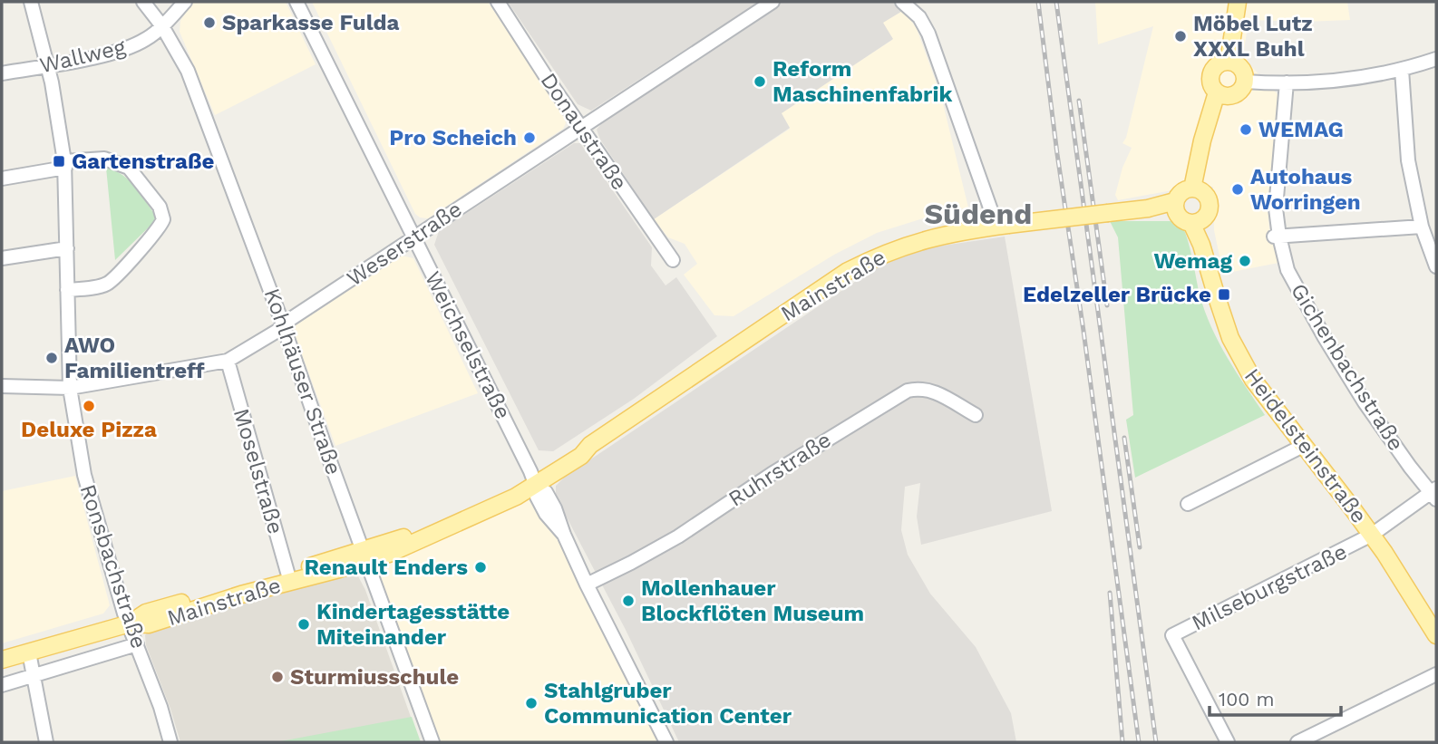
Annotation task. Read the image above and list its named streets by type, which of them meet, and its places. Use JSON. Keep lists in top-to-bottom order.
{
  "streets": {
    "main road": ["Mainstraße", "Heidelsteinstraße"],
    "street": [
      "Wallweg",
      "Donaustraße",
      "Weserstraße",
      "Weichselstraße",
      "Gichenbachstraße",
      "Kohlhäuser Straße",
      "Ruhrstraße",
      "Moselstraße",
      "Ronsbachstraße",
      "Milseburgstraße"
    ]
  },
  "crossings": [
    ["Wallweg", "Kohlhäuser Straße"],
    ["Wallweg", "Ronsbachstraße"],
    ["Donaustraße", "Weserstraße"],
    ["Weserstraße", "Weichselstraße"],
    ["Weserstraße", "Kohlhäuser Straße"],
    ["Weserstraße", "Moselstraße"],
    ["Weserstraße", "Ronsbachstraße"],
    ["Mainstraße", "Weichselstraße"],
    ["Mainstraße", "Kohlhäuser Straße"],
    ["Mainstraße", "Heidelsteinstraße"],
    ["Mainstraße", "Moselstraße"],
    ["Mainstraße", "Ronsbachstraße"],
    ["Weichselstraße", "Ruhrstraße"],
    ["Heidelsteinstraße", "Milseburgstraße"]
  ],
  "districts": ["Südend"],
  "places": {
    "other": [
      "Sparkasse Fulda",
      "Möbel Lutz XXXL Buhl",
      "Reform Maschinenfabrik",
      "WEMAG",
      "Pro Scheich",
      "Autohaus Worringen",
      "Wemag",
      "AWO Familientreff",
      "Deluxe Pizza",
      "Renault Enders",
      "Mollenhauer Blockflöten Museum",
      "Kindertagesstätte Miteinander",
      "Sturmiusschule",
      "Stahlgruber Communication Center"
    ],
    "transit": ["Gartenstraße", "Edelzeller Brücke"]
  },
  "scale_bar": "100 m"
}
